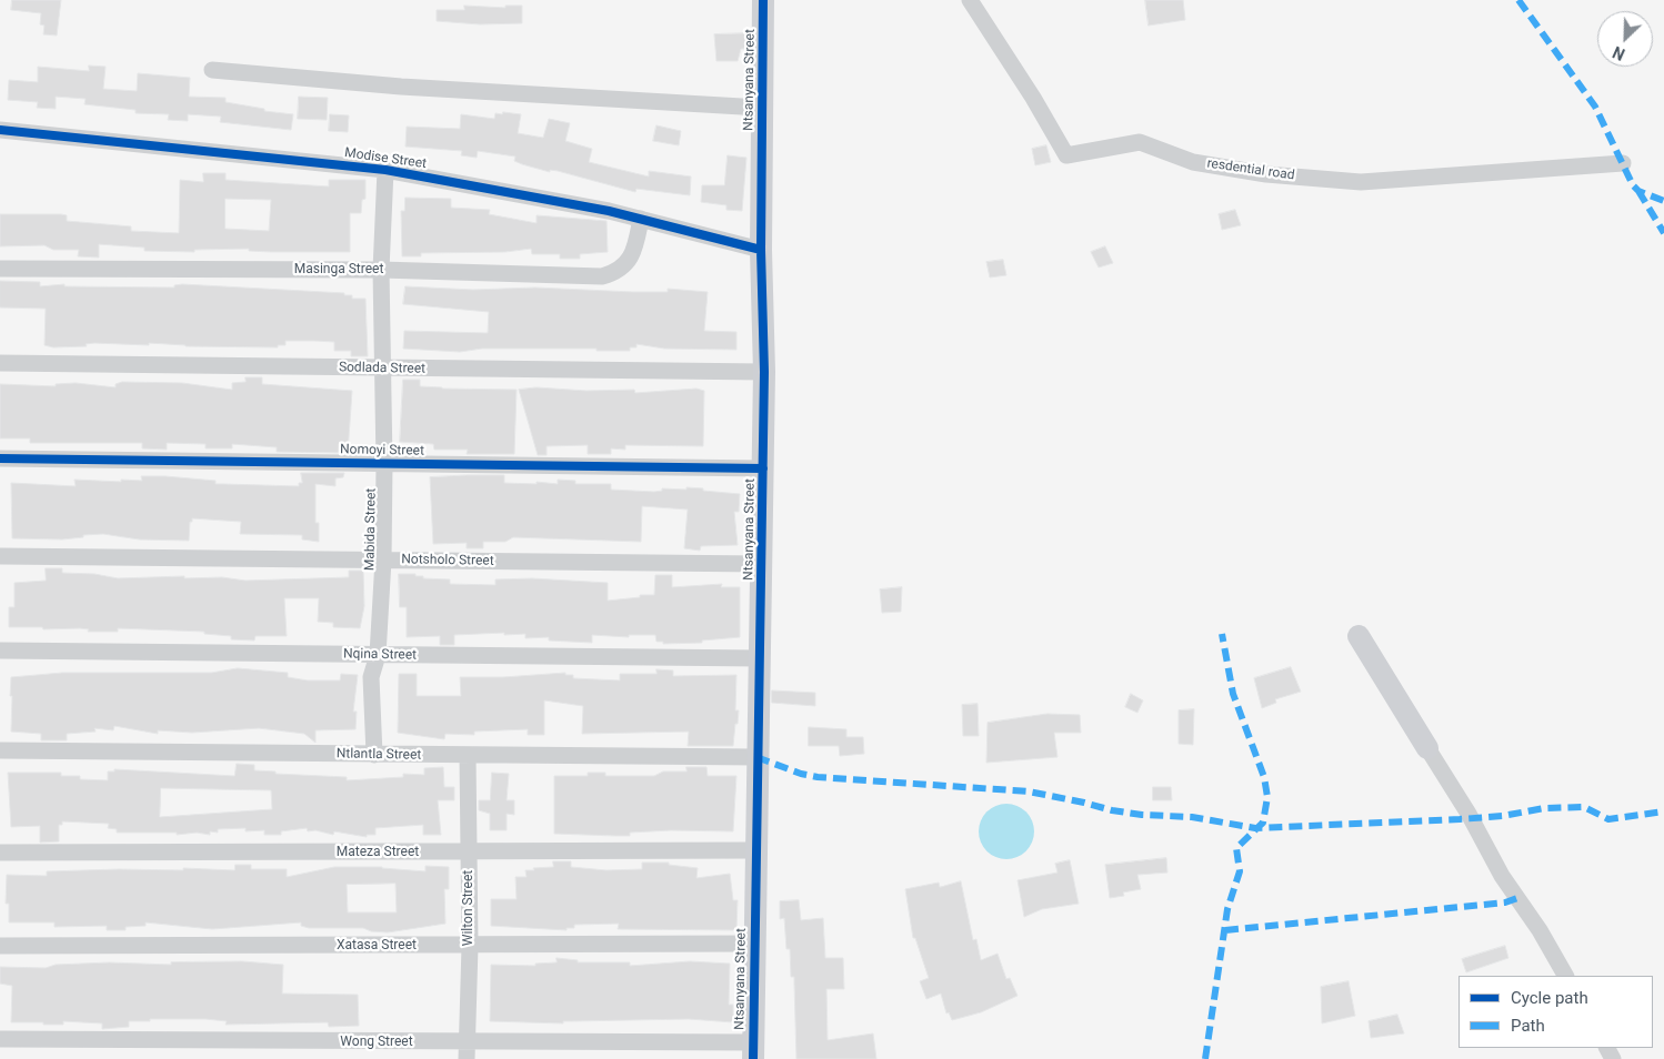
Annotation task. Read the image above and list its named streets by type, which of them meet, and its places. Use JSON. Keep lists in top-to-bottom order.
{
  "streets": {
    "street": [
      "Ntsanyana Street",
      "Modise Street",
      "resdential road",
      "Masinga Street",
      "Sodlada Street",
      "Nomoyi Street",
      "Mabida Street",
      "Notsholo Street",
      "Nqina Street",
      "Ntlantla Street",
      "Mateza Street",
      "Wilton Street",
      "Xatasa Street",
      "Wong Street"
    ]
  },
  "crossings": [
    ["Ntsanyana Street", "Modise Street"],
    ["Ntsanyana Street", "Sodlada Street"],
    ["Ntsanyana Street", "Nomoyi Street"],
    ["Ntsanyana Street", "Notsholo Street"],
    ["Ntsanyana Street", "Nqina Street"],
    ["Ntsanyana Street", "Ntlantla Street"],
    ["Ntsanyana Street", "Mateza Street"],
    ["Ntsanyana Street", "Xatasa Street"],
    ["Ntsanyana Street", "Wong Street"],
    ["Modise Street", "Masinga Street"],
    ["Modise Street", "Mabida Street"],
    ["Masinga Street", "Mabida Street"],
    ["Sodlada Street", "Mabida Street"],
    ["Nomoyi Street", "Mabida Street"],
    ["Mabida Street", "Notsholo Street"],
    ["Mabida Street", "Nqina Street"],
    ["Mabida Street", "Ntlantla Street"],
    ["Ntlantla Street", "Wilton Street"],
    ["Mateza Street", "Wilton Street"],
    ["Wilton Street", "Xatasa Street"],
    ["Wilton Street", "Wong Street"]
  ],
  "legend": ["Cycle path", "Path"],
  "north": "bottom left"
}
